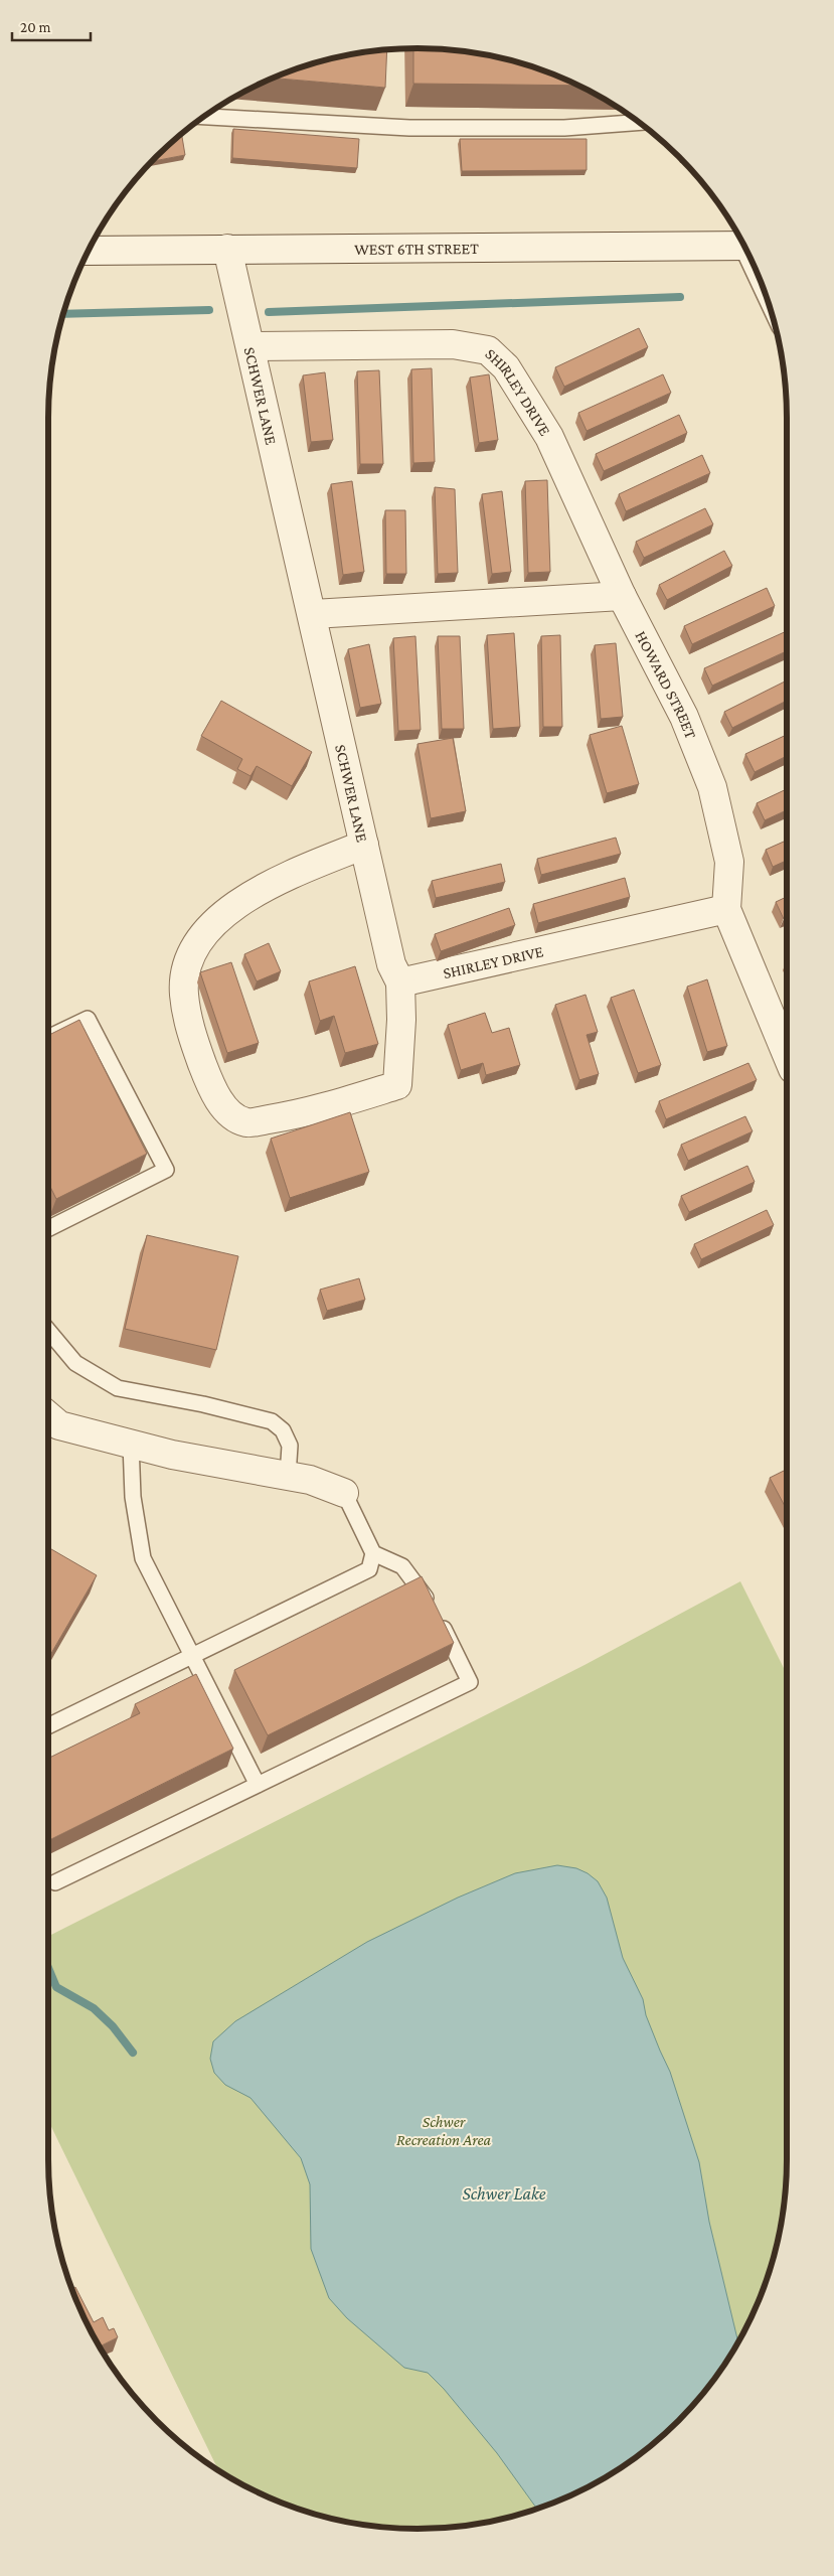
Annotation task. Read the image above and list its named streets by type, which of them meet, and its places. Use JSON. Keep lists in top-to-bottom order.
{
  "streets": {
    "street": [
      "WEST 6TH STREET",
      "SHIRLEY DRIVE",
      "SCHWER LANE",
      "HOWARD STREET"
    ]
  },
  "crossings": [
    ["WEST 6TH STREET", "SCHWER LANE"],
    ["SHIRLEY DRIVE", "SCHWER LANE"],
    ["SHIRLEY DRIVE", "HOWARD STREET"]
  ],
  "water": ["Schwer Lake"],
  "parks": ["Schwer Recreation Area"],
  "scale_bar": "20 m"
}
